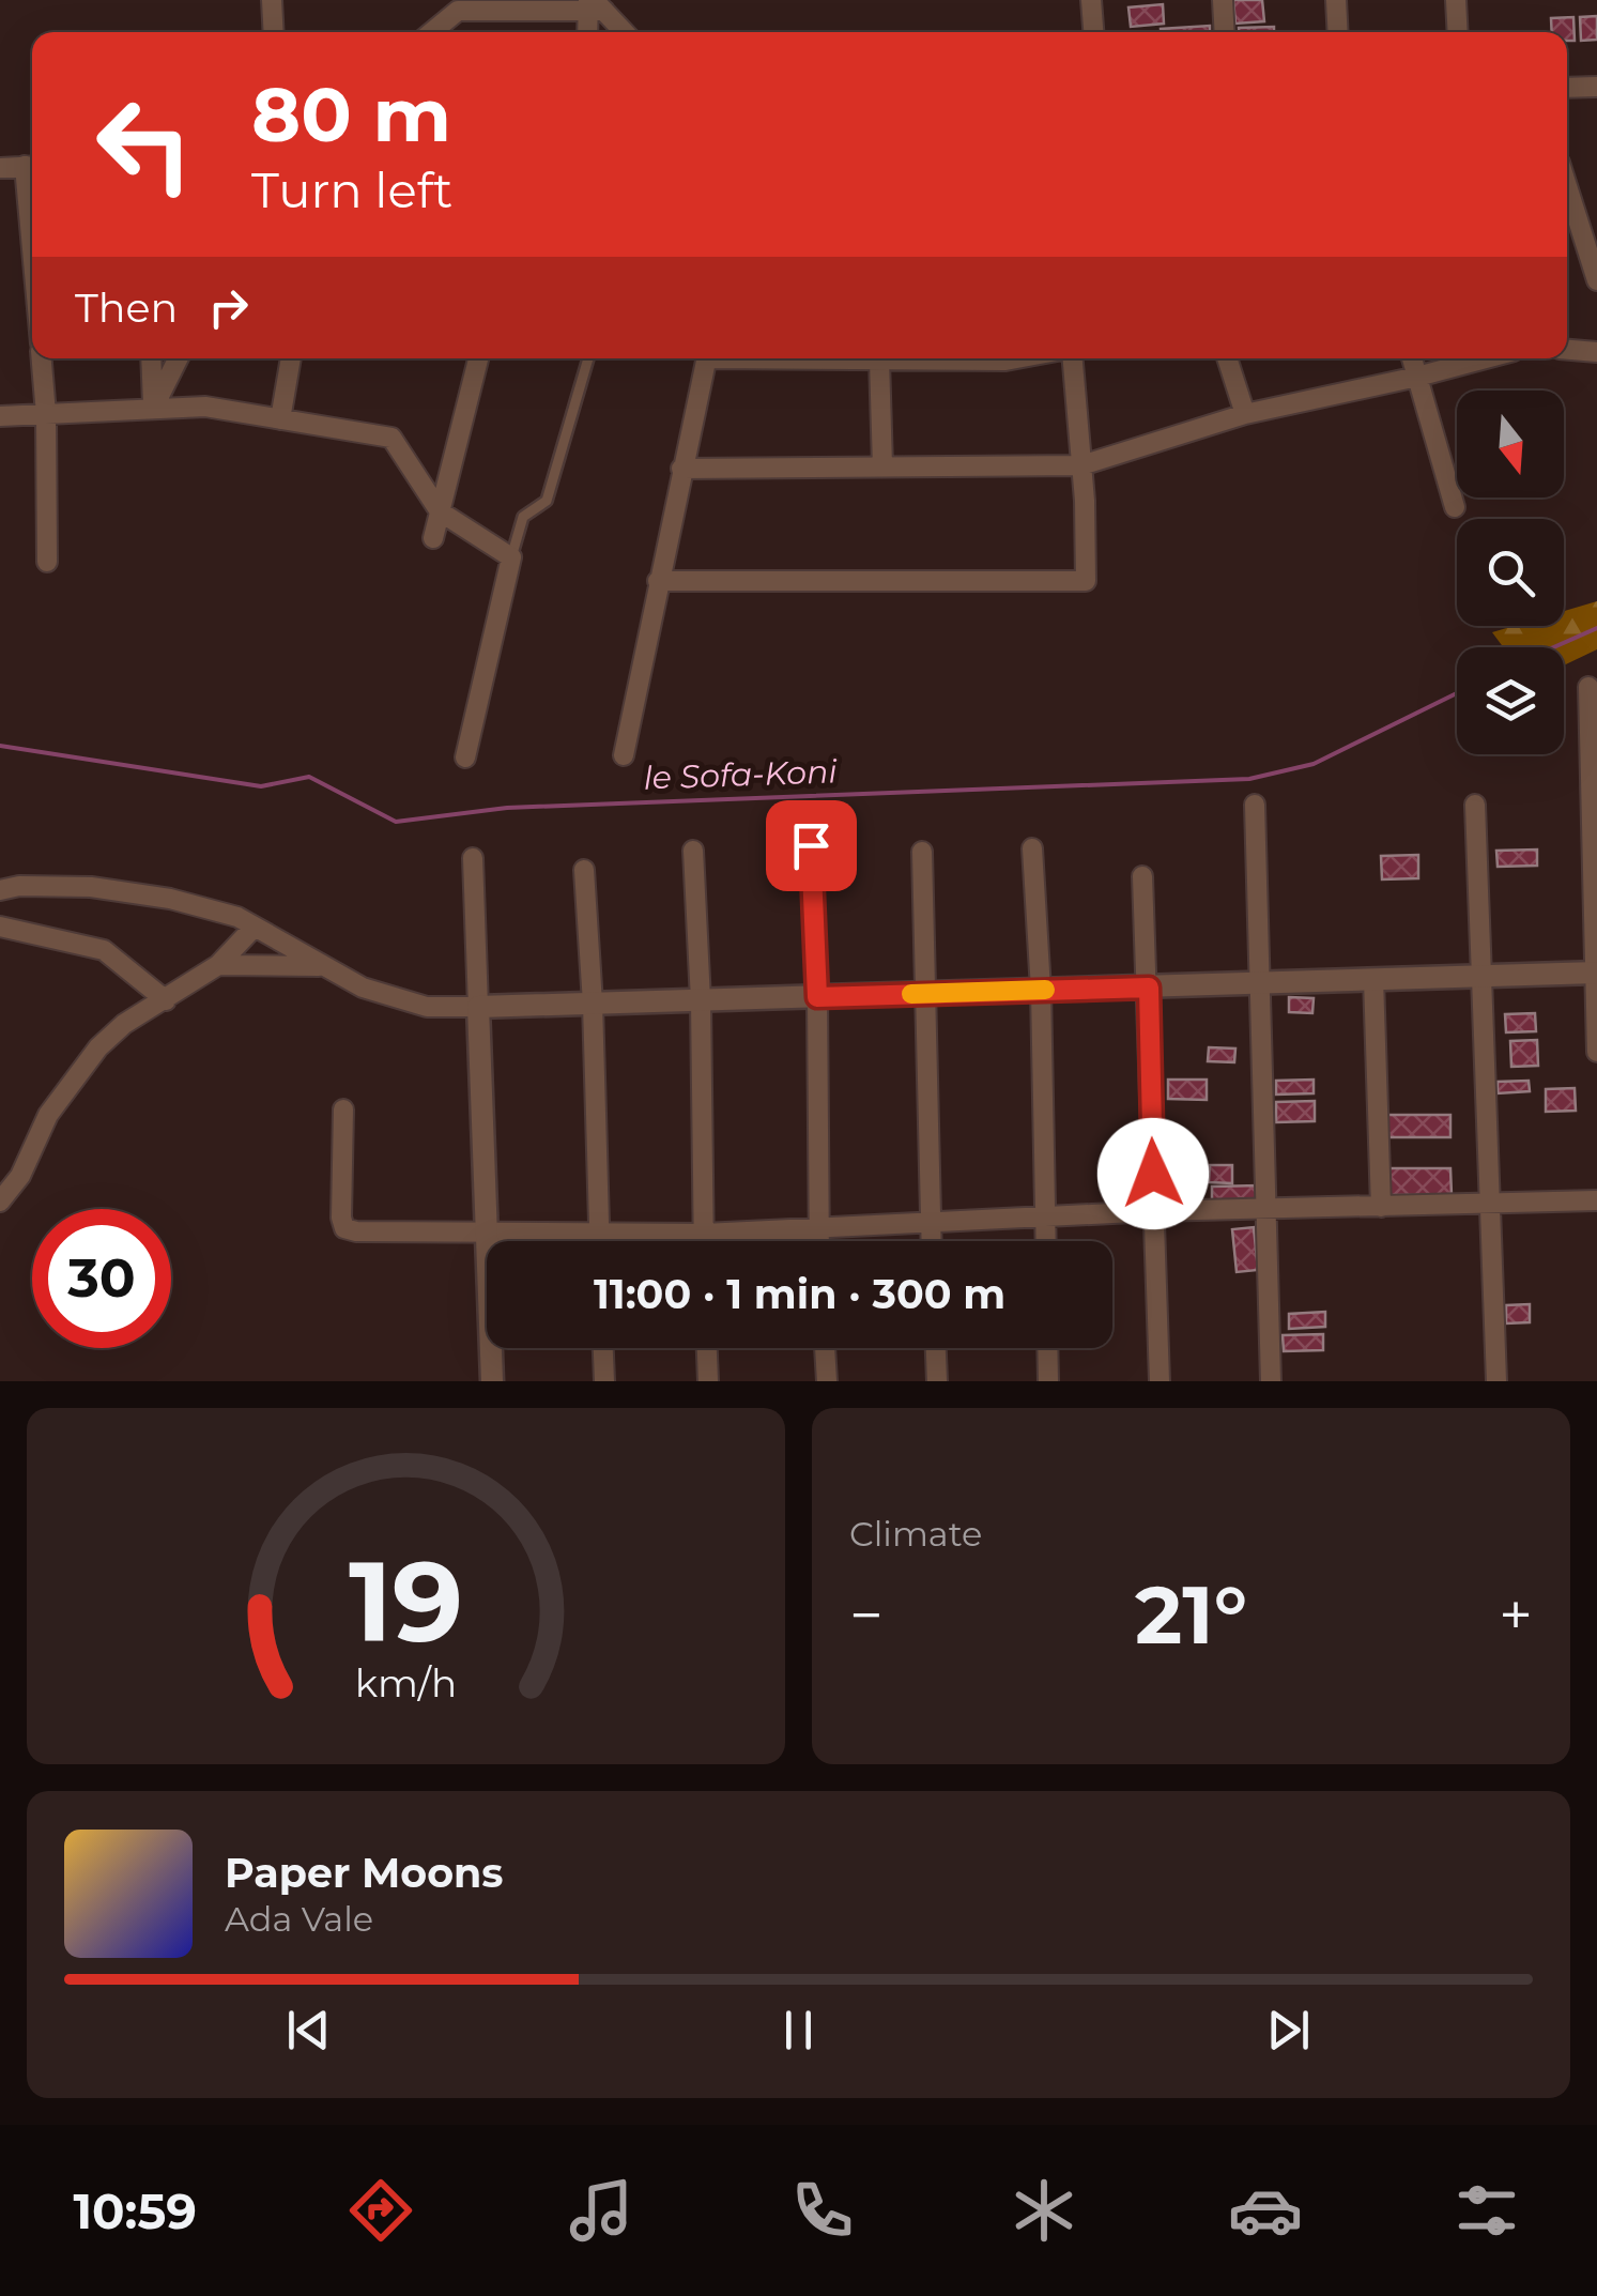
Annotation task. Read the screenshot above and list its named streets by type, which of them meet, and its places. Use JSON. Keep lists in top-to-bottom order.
{
  "water": ["le Sofa-Koni"],
  "north": "bottom",
  "page": {
    "turn": ["80 m", "Turn left"],
    "then": "Then",
    "limit": "30",
    "trip": "11:00 · 1 min · 300 m",
    "tile": "Climate",
    "heat": ["−", "21°", "+"],
    "song": ["Paper Moons", "Ada Vale"],
    "tabs": "10:59",
    "gauge": ["19", "km/h"]
  }
}
